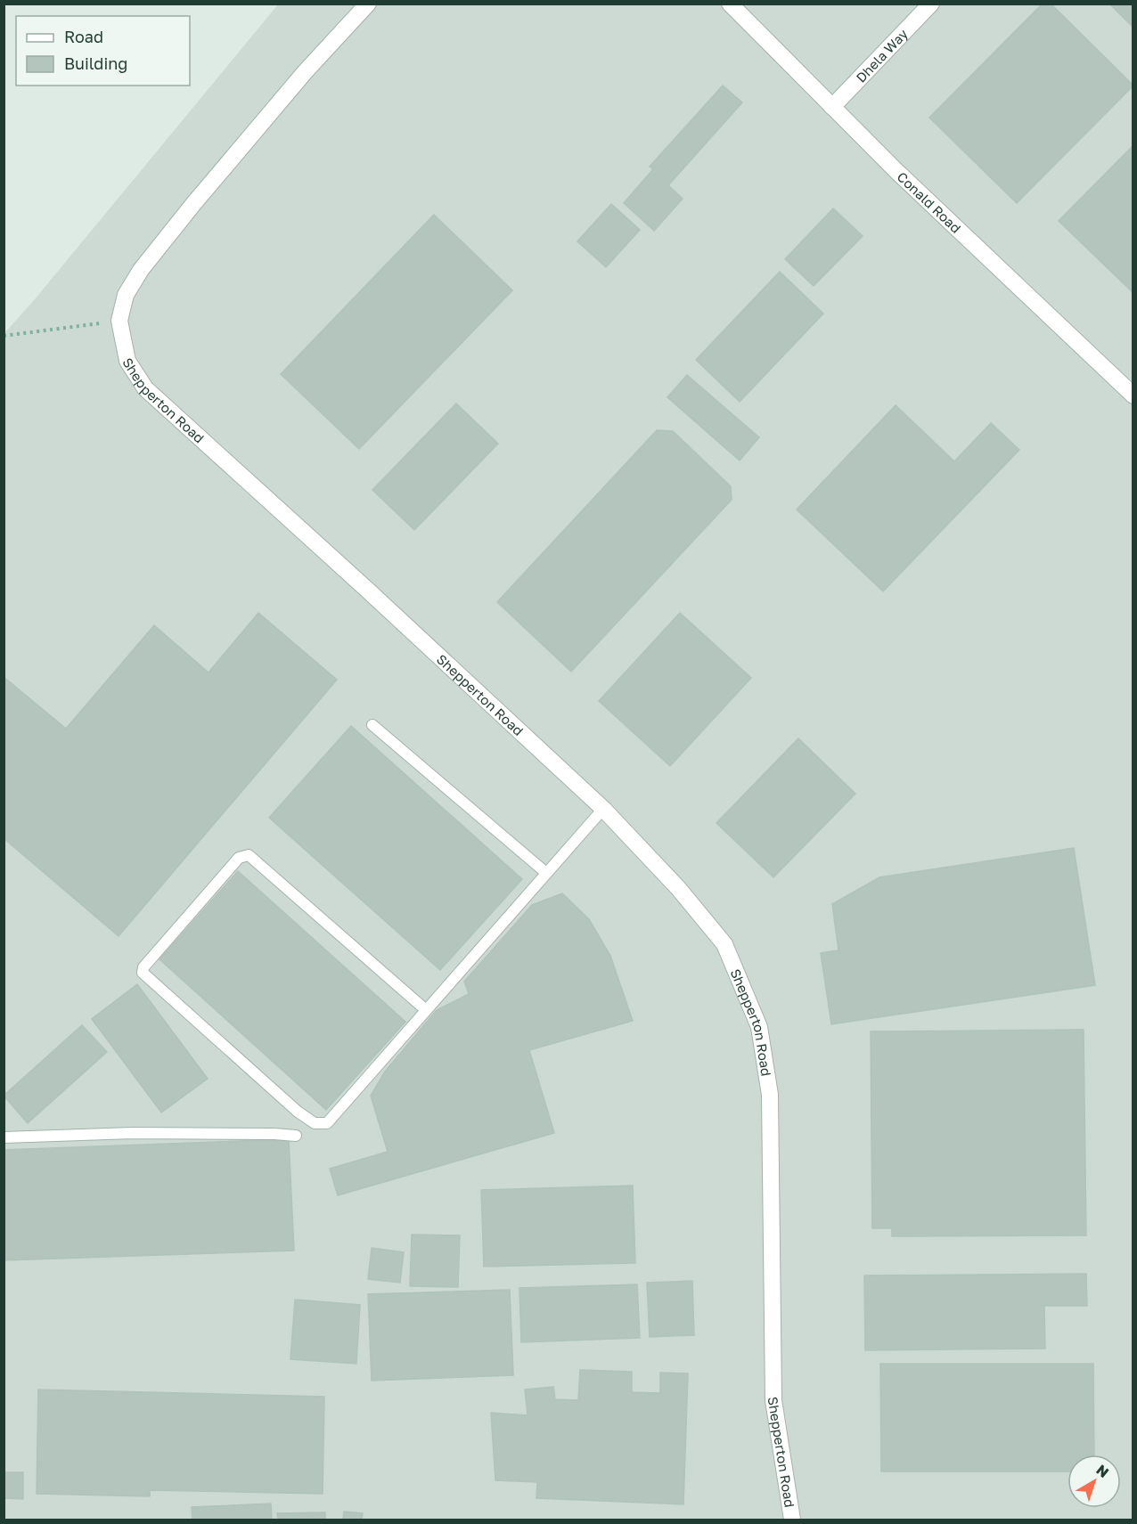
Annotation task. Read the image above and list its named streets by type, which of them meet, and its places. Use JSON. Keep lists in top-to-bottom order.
{
  "streets": {
    "street": ["Dhela Way", "Conald Road", "Shepperton Road"]
  },
  "crossings": [
    ["Dhela Way", "Conald Road"]
  ],
  "legend": ["Road", "Building"],
  "north": "top right"
}
